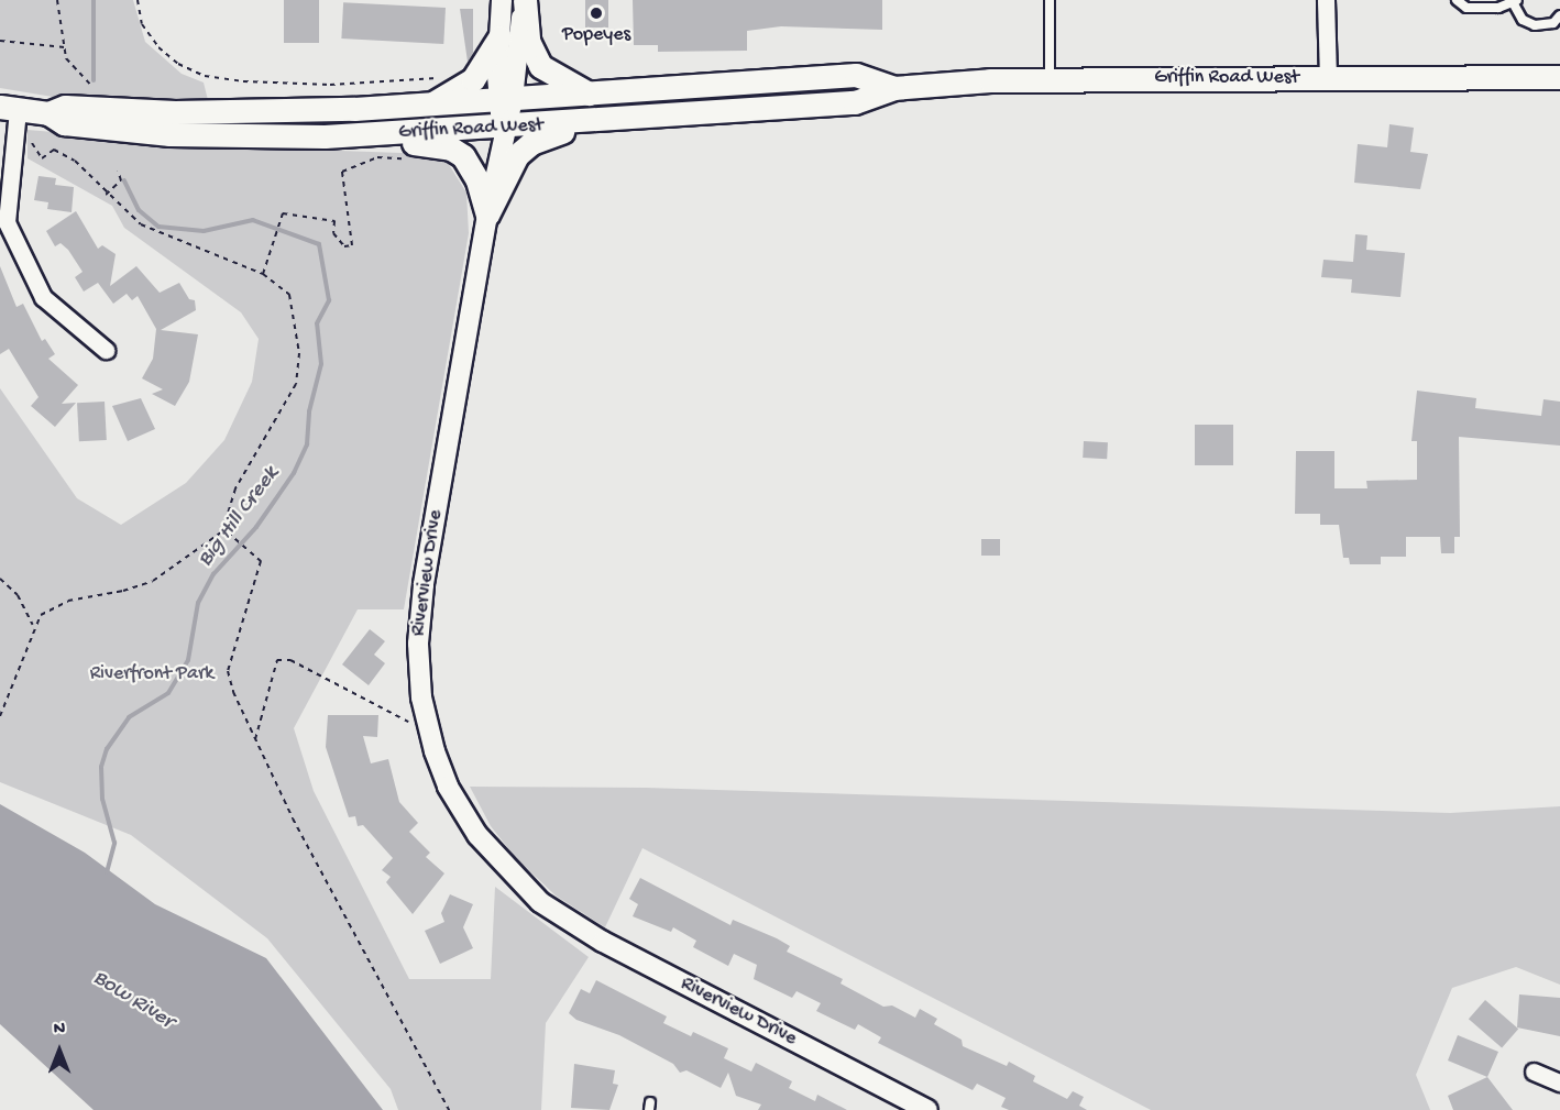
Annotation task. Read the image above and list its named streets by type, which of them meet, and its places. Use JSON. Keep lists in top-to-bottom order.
{
  "streets": {
    "main road": ["Griffin Road West"],
    "street": ["Riverview Drive"]
  },
  "crossings": [
    ["Griffin Road West", "Riverview Drive"]
  ],
  "water": ["Big Hill Creek", "Bow River"],
  "parks": ["Riverfront Park"],
  "places": ["Popeyes"],
  "north": "top"
}
